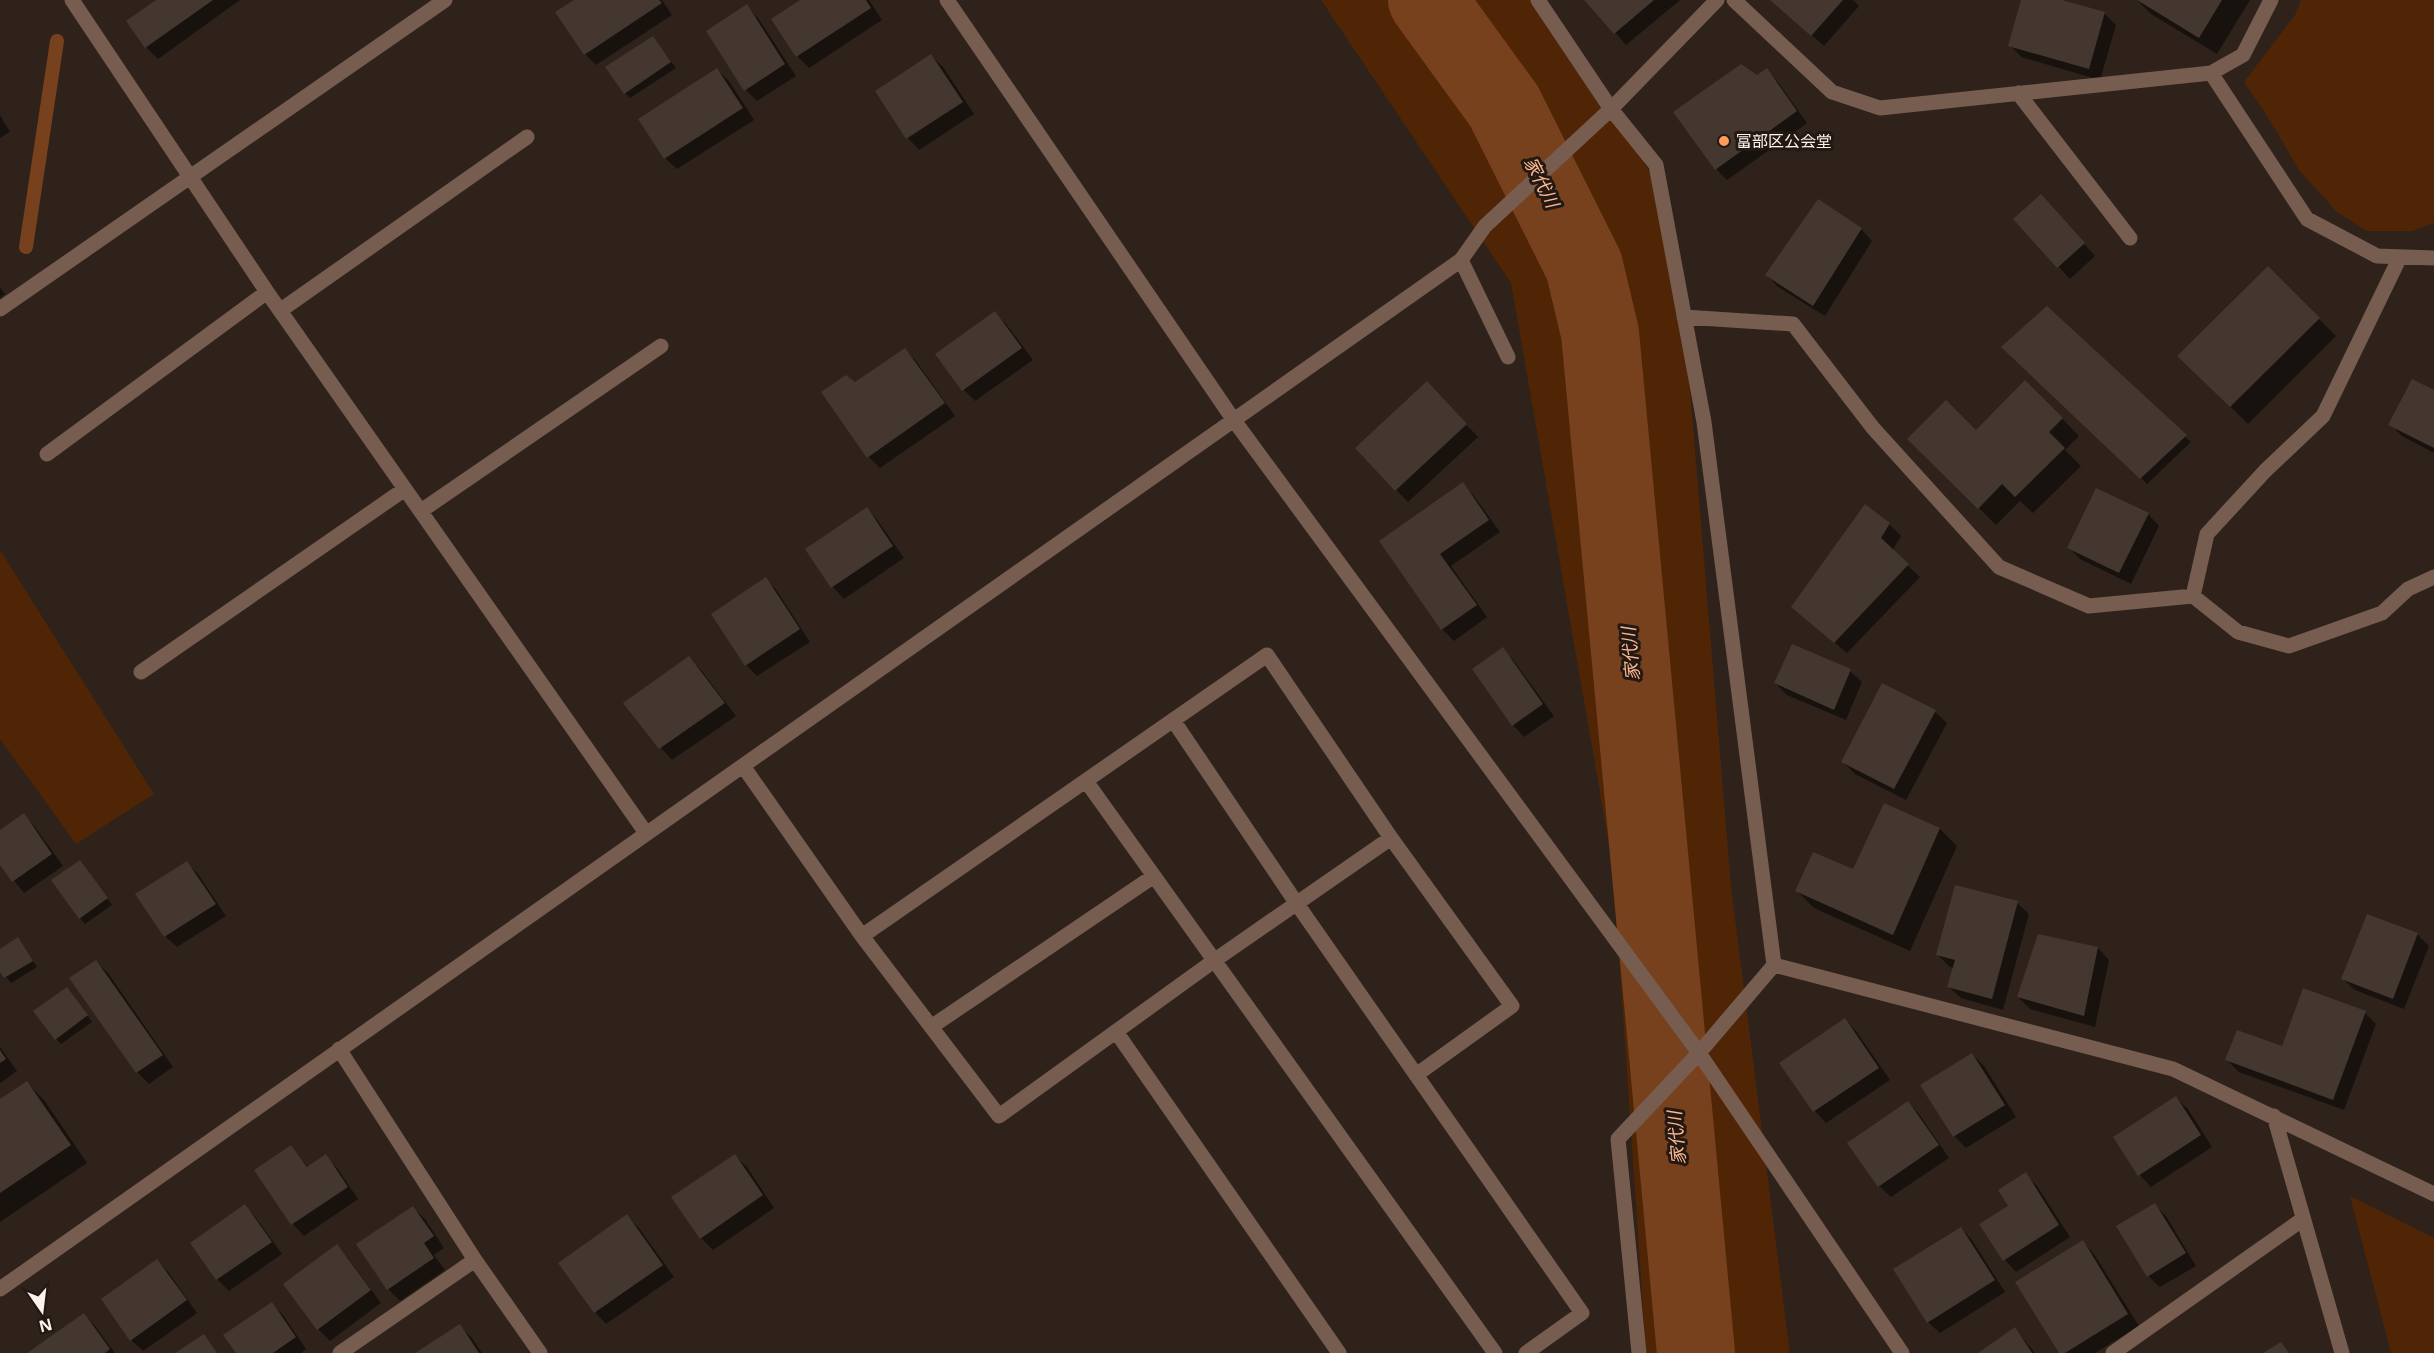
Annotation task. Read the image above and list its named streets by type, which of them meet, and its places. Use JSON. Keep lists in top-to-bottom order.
{
  "water": ["家代川"],
  "places": ["富部区公会堂"],
  "north": "bottom"
}
